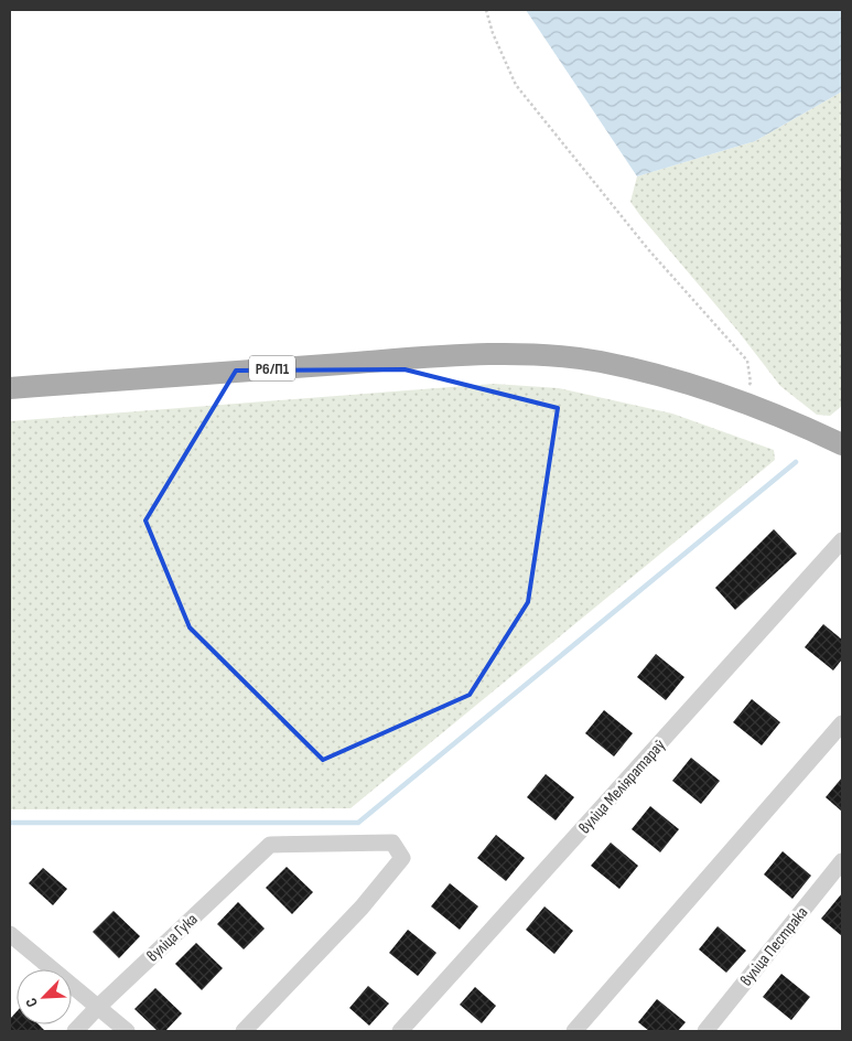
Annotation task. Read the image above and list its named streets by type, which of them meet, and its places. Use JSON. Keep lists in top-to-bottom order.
{
  "streets": {
    "main road": ["Р6/П1"],
    "street": ["вуліца Меліяратараў", "вуліца Гука", "вуліца Пестрака"]
  },
  "north": "bottom left"
}
